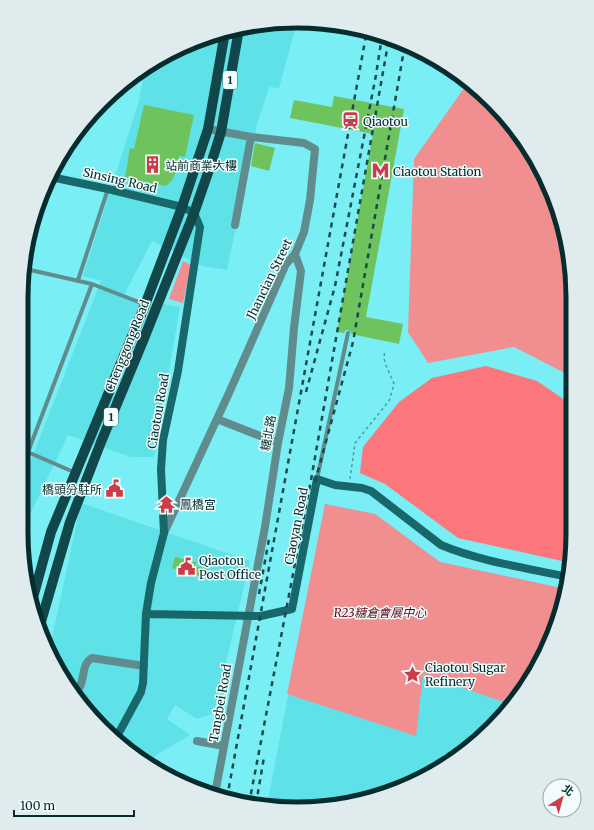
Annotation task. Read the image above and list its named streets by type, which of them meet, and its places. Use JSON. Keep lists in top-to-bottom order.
{
  "streets": {
    "main road": ["1", "Chenggong Road"],
    "street": [
      "Sinsing Road",
      "Jhancian Street",
      "Ciaotou Road",
      "糖北路",
      "Ciaoyan Road",
      "Tangbei Road"
    ]
  },
  "crossings": [
    ["1", "Sinsing Road"],
    ["1", "Jhancian Street"],
    ["1", "Chenggong Road"],
    ["1", "Ciaotou Road"],
    ["Sinsing Road", "Chenggong Road"],
    ["Sinsing Road", "Ciaotou Road"],
    ["Jhancian Street", "Ciaotou Road"],
    ["Jhancian Street", "糖北路"],
    ["Chenggong Road", "Ciaotou Road"],
    ["Ciaotou Road", "Ciaoyan Road"],
    ["糖北路", "Ciaoyan Road"],
    ["糖北路", "Tangbei Road"],
    ["Ciaoyan Road", "Tangbei Road"]
  ],
  "parks": ["R23糖倉會展中心"],
  "places": {
    "station": ["Qiaotou"],
    "building": ["站前商業大樓"],
    "metro station": ["Ciaotou Station"],
    "public building": ["橋頭分駐所", "Qiaotou Post Office"],
    "temple": ["鳳橋宮"],
    "place": ["Ciaotou Sugar Refinery"]
  },
  "scale_bar": "100 m",
  "north": "top right"
}
